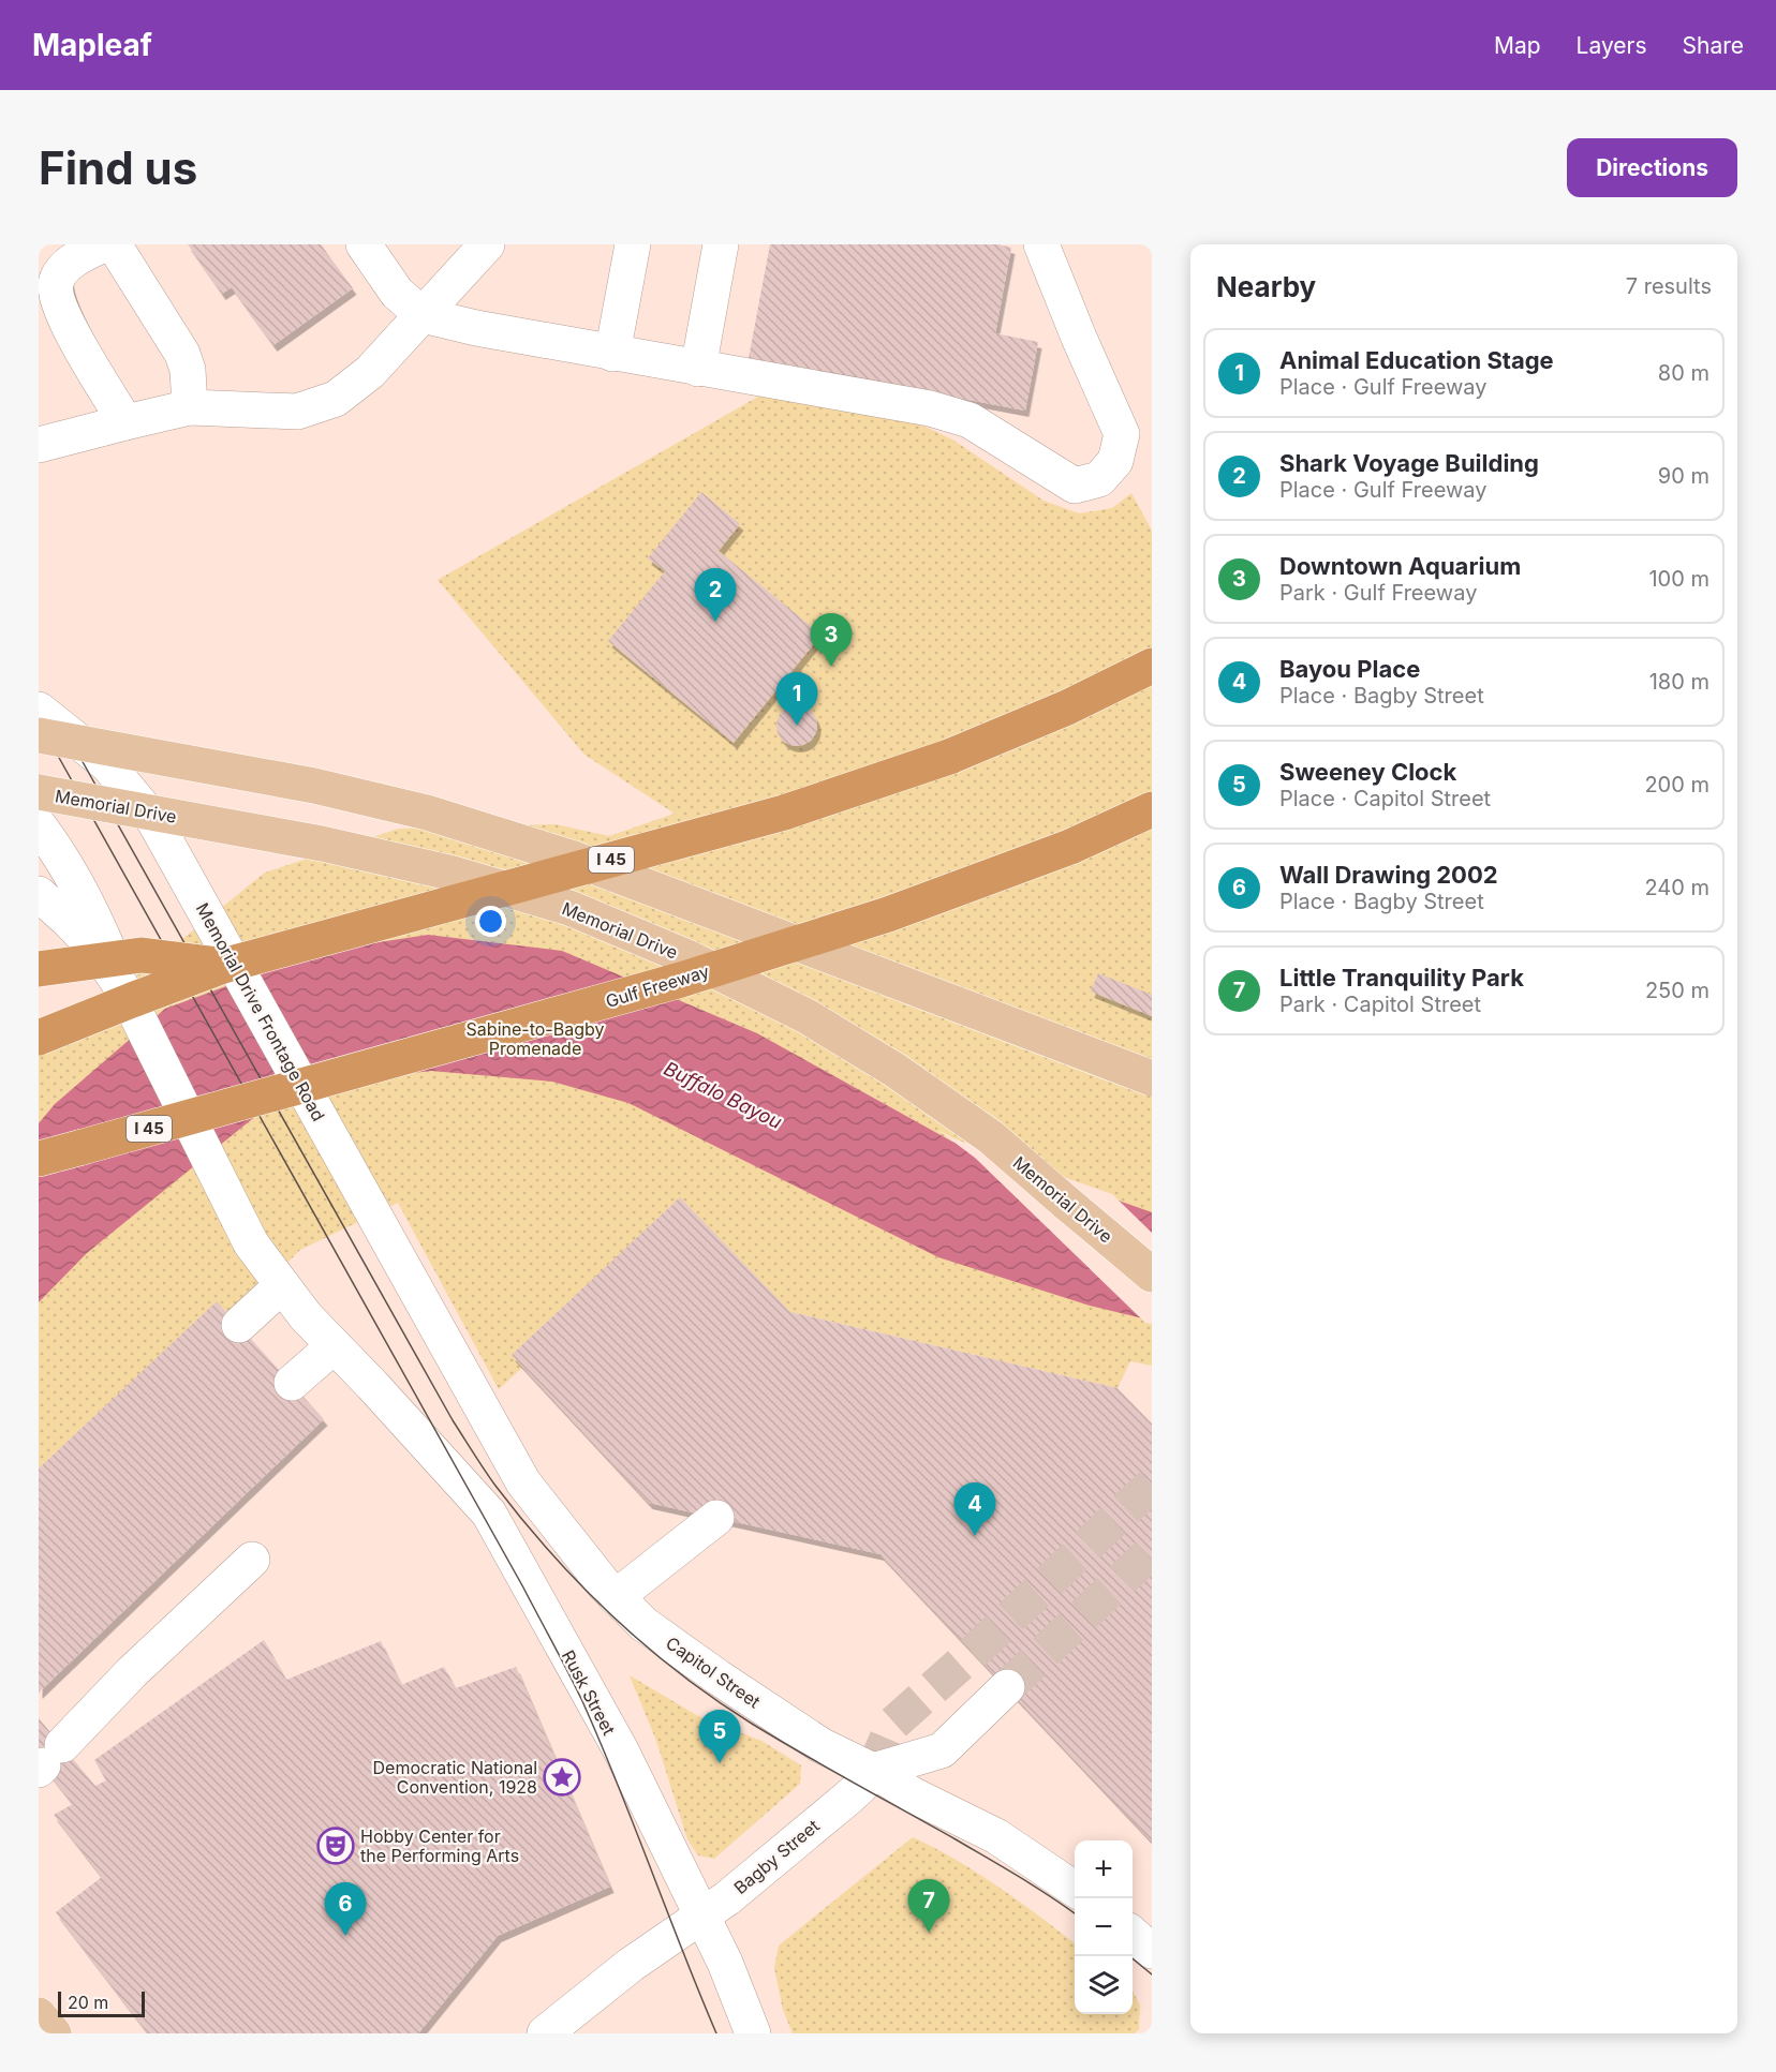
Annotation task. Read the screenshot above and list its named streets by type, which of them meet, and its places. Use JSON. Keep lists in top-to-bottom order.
{
  "streets": {
    "highway": ["I 45", "Gulf Freeway"],
    "main road": ["Memorial Drive"],
    "street": [
      "Memorial Drive Frontage Road",
      "Capitol Street",
      "Rusk Street",
      "Bagby Street"
    ]
  },
  "crossings": [
    ["Memorial Drive Frontage Road", "Capitol Street"],
    ["Capitol Street", "Bagby Street"],
    ["Rusk Street", "Bagby Street"]
  ],
  "water": ["Buffalo Bayou"],
  "parks": ["Sabine-to-Bagby Promenade"],
  "places": {
    "place": ["Democratic National Convention, 1928"],
    "theatre": ["Hobby Center for the Performing Arts"]
  },
  "scale_bar": "20 m",
  "page": {
    "header": "Mapleaf",
    "nav": ["Map", "Layers", "Share"],
    "buttons": "Directions",
    "title": "Find us",
    "heading": ["Nearby", "7 results"],
    "list": [
      {
        "mark": "1",
        "name": "Animal Education Stage",
        "note": "Place · Gulf Freeway",
        "value": "80 m"
      },
      {
        "mark": "2",
        "name": "Shark Voyage Building",
        "note": "Place · Gulf Freeway",
        "value": "90 m"
      },
      {
        "mark": "3",
        "name": "Downtown Aquarium",
        "note": "Park · Gulf Freeway",
        "value": "100 m"
      },
      {
        "mark": "4",
        "name": "Bayou Place",
        "note": "Place · Bagby Street",
        "value": "180 m"
      },
      {
        "mark": "5",
        "name": "Sweeney Clock",
        "note": "Place · Capitol Street",
        "value": "200 m"
      },
      {
        "mark": "6",
        "name": "Wall Drawing 2002",
        "note": "Place · Bagby Street",
        "value": "240 m"
      },
      {
        "mark": "7",
        "name": "Little Tranquility Park",
        "note": "Park · Capitol Street",
        "value": "250 m"
      }
    ],
    "pins": [
      "2",
      "3",
      "1",
      "4",
      "5",
      "7",
      "6"
    ],
    "map_buttons": ["+", "−"],
    "scale": "20 m"
  }
}
